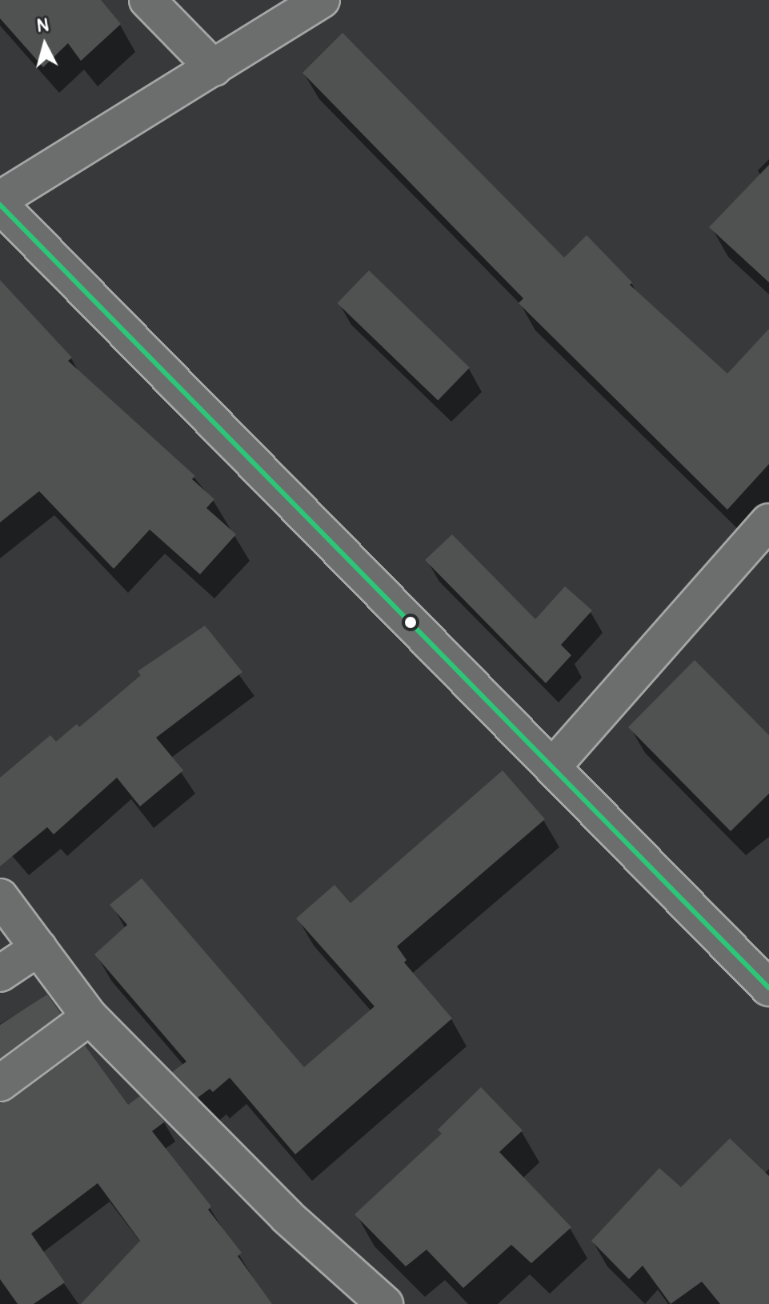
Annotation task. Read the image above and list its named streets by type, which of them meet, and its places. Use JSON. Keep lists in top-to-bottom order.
{
  "north": "top"
}
